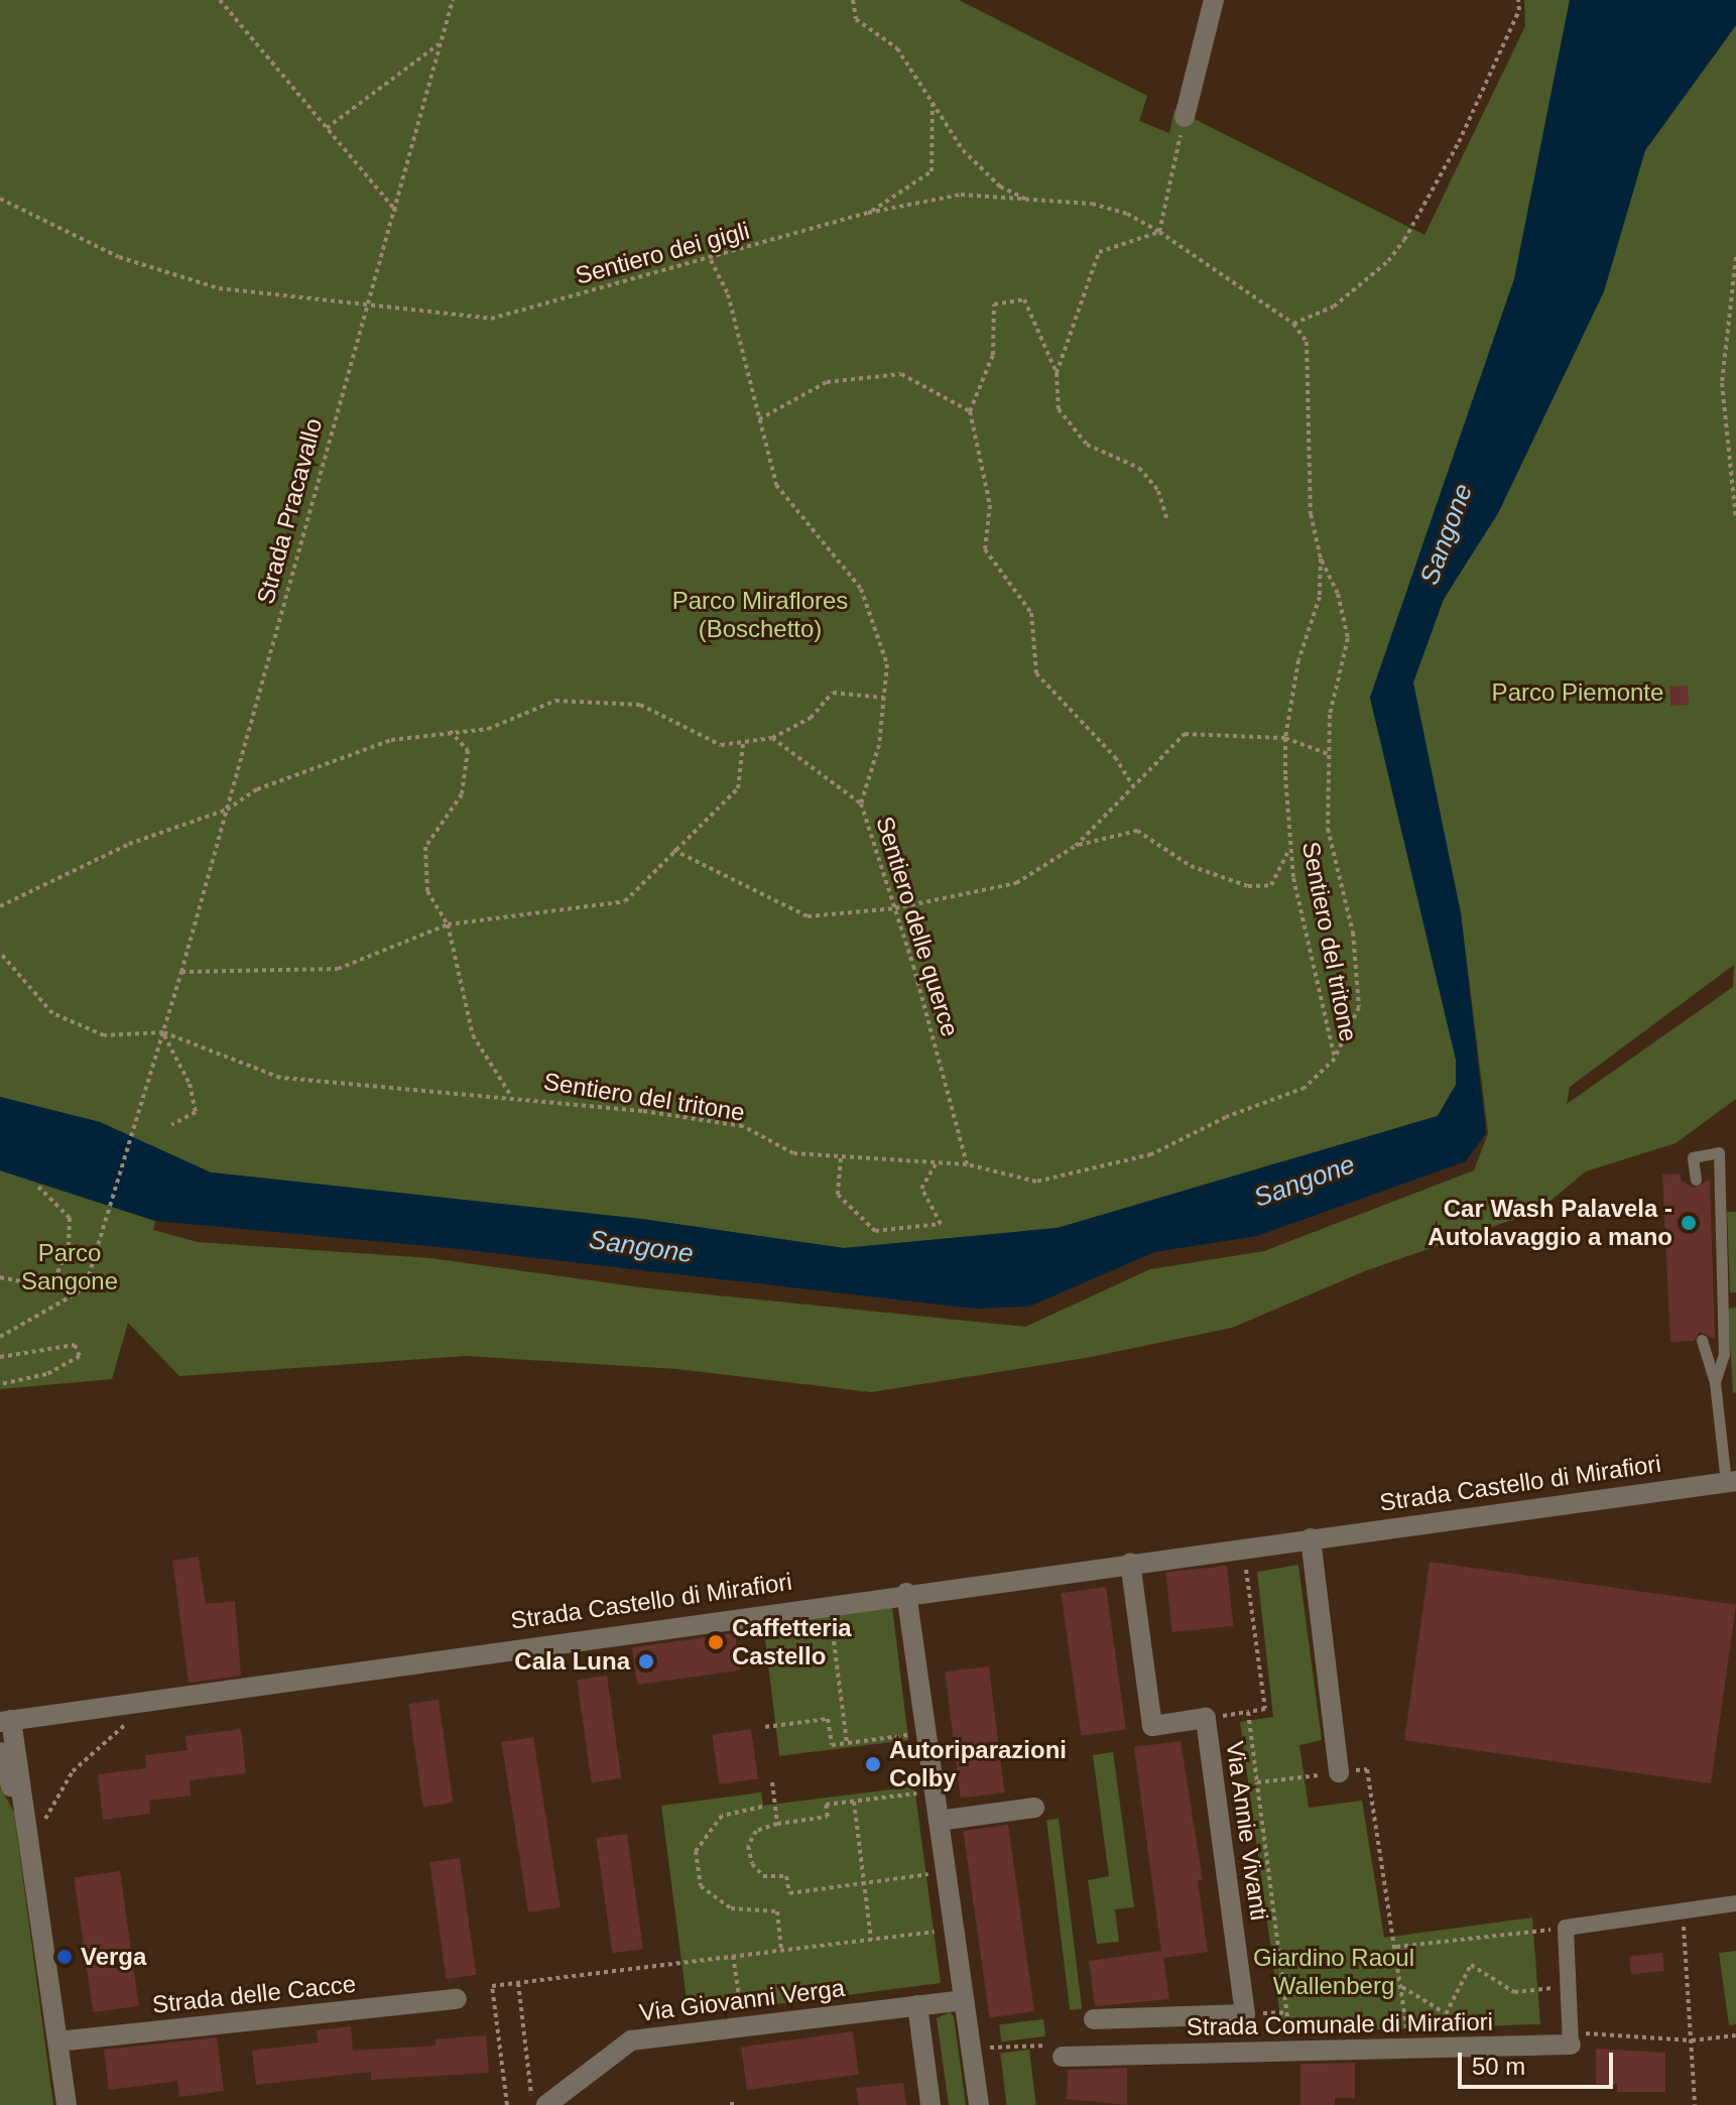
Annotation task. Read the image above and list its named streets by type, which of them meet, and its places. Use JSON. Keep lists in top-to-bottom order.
{
  "streets": {
    "street": [
      "Strada Castello di Mirafiori",
      "Via Annie Vivanti",
      "Strada delle Cacce",
      "Via Giovanni Verga",
      "Strada Comunale di Mirafiori"
    ],
    "path": [
      "Sentiero dei gigli",
      "Strada Pracavallo",
      "Sentiero delle querce",
      "Sentiero del tritone"
    ]
  },
  "crossings": [
    ["Sentiero dei gigli", "Strada Pracavallo"],
    ["Sentiero dei gigli", "Sentiero delle querce"],
    ["Sentiero dei gigli", "Sentiero del tritone"],
    ["Strada Pracavallo", "Sentiero del tritone"],
    ["Sentiero delle querce", "Sentiero del tritone"],
    ["Strada Castello di Mirafiori", "Via Annie Vivanti"]
  ],
  "water": ["Sangone"],
  "parks": [
    "Parco Miraflores (Boschetto)",
    "Parco Piemonte",
    "Parco Sangone",
    "Giardino Raoul Wallenberg"
  ],
  "places": [
    "Car Wash Palavela - Autolavaggio a mano",
    "Caffetteria Castello",
    "Cala Luna",
    "Autoriparazioni Colby",
    "Verga"
  ],
  "scale_bar": "50 m"
}
